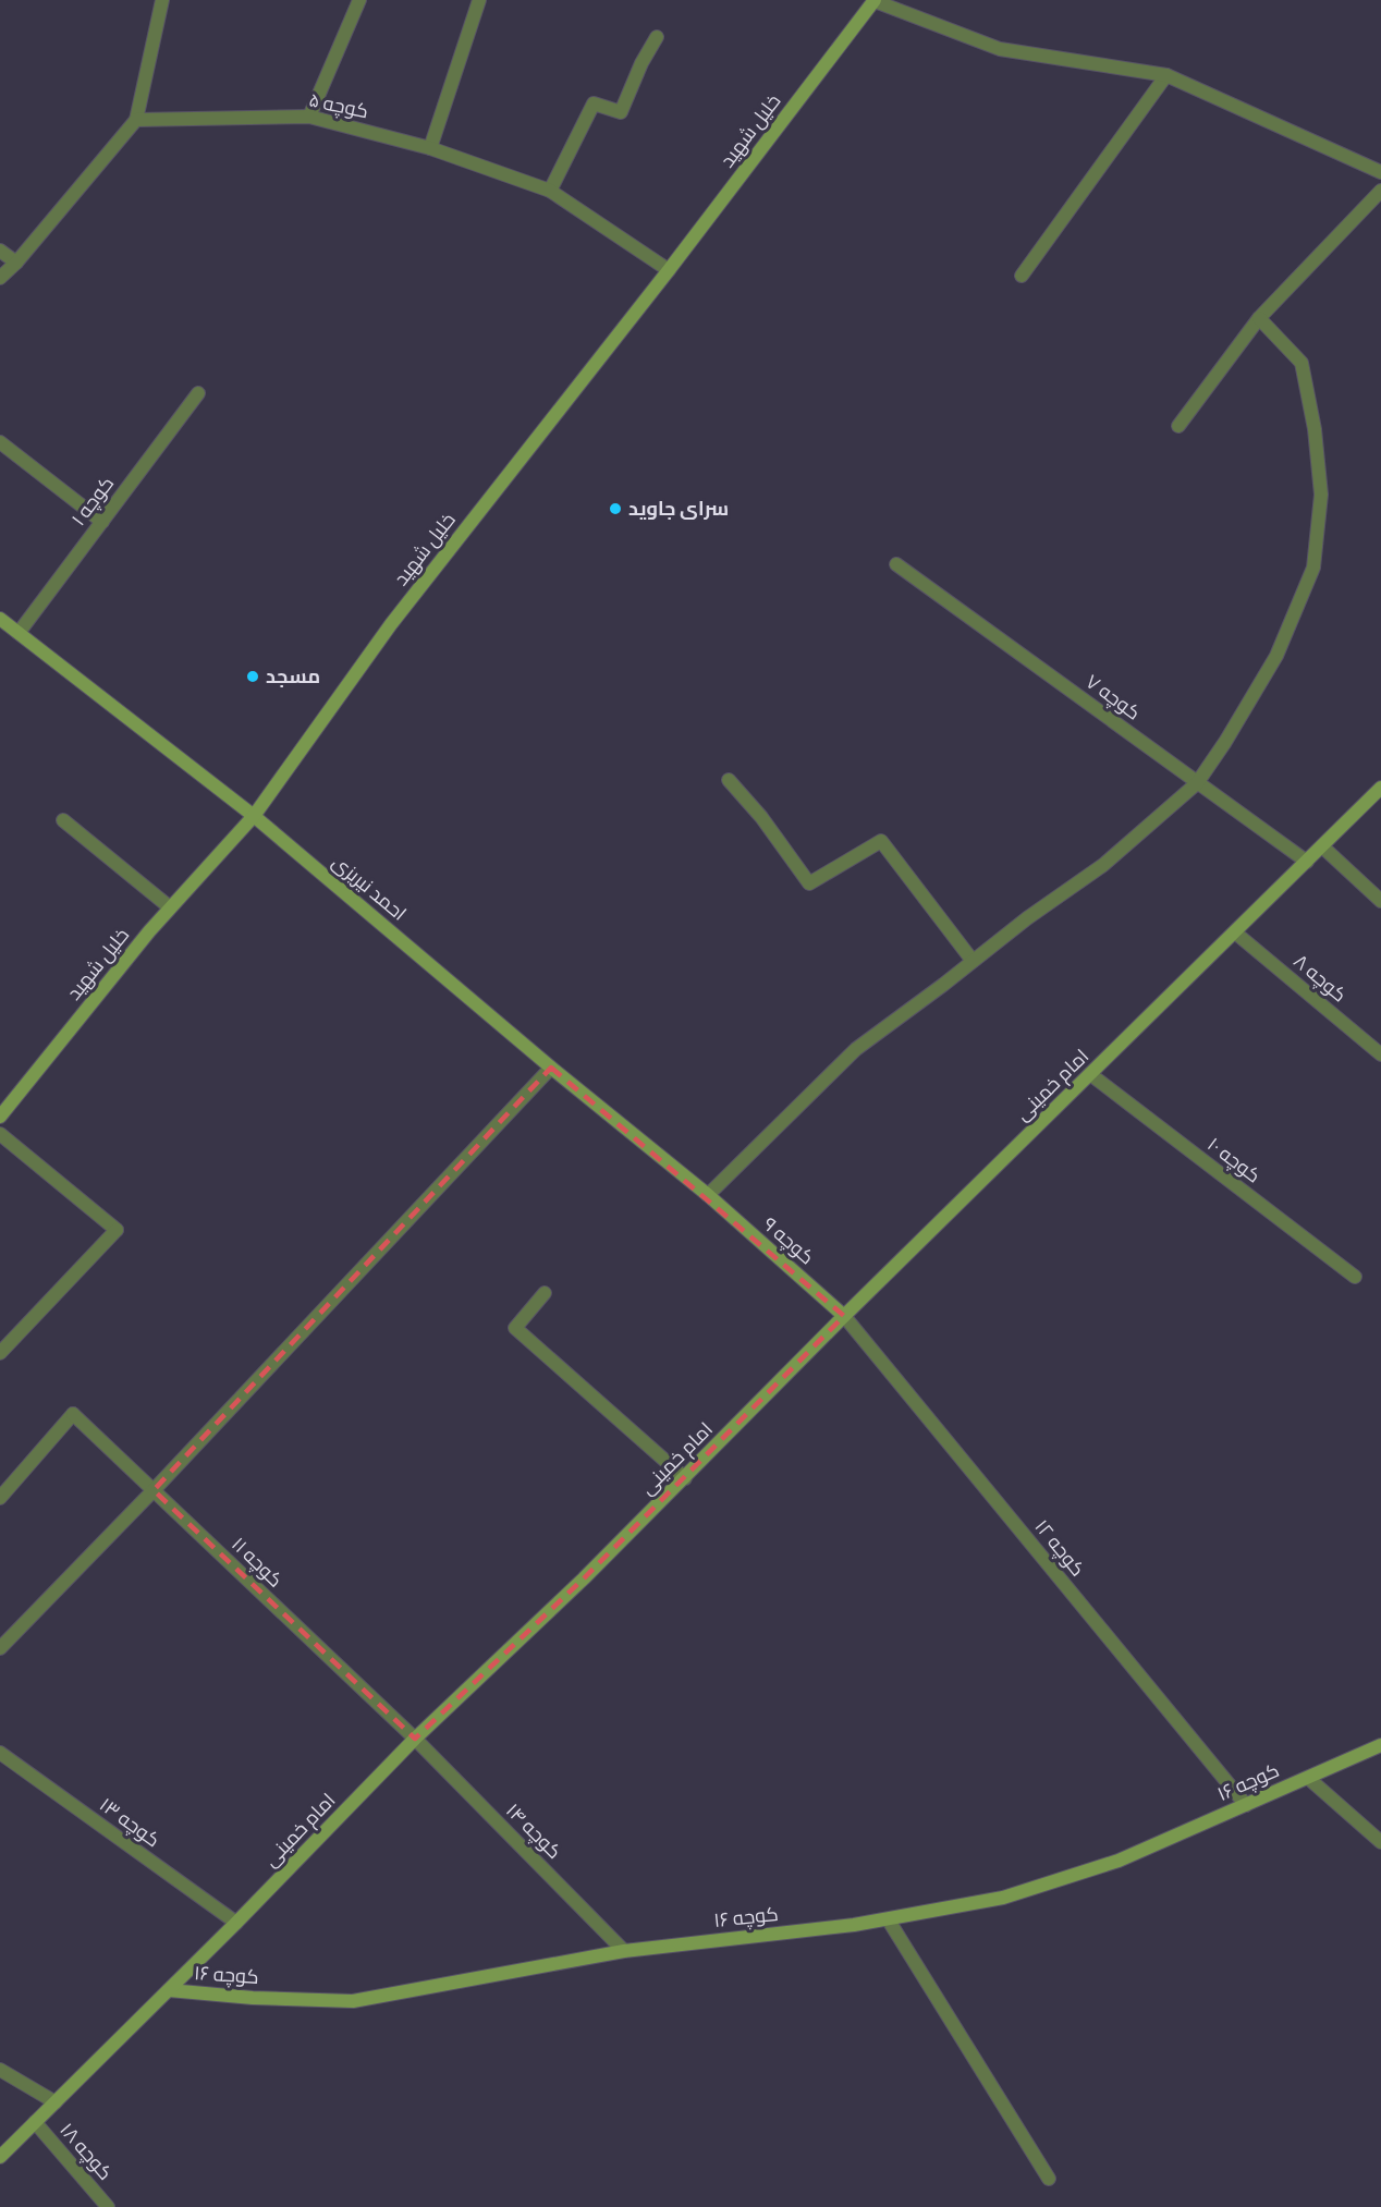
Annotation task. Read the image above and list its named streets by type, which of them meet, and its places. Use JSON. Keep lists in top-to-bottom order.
{
  "streets": {
    "street": [
      "کوچه ۵",
      "خلیل شهید",
      "کوچه ۱",
      "کوچه ۷",
      "احمد نیریزی",
      "کوچه ۸",
      "امام خمینی",
      "کوچه ۱۰",
      "کوچه ۹",
      "کوچه ۱۲",
      "کوچه ۱۱",
      "کوچه ۱۶",
      "کوچه ۱۳",
      "کوچه ۱۴",
      "کوچه ۱۸"
    ]
  },
  "crossings": [
    ["کوچه ۵", "خلیل شهید"],
    ["خلیل شهید", "احمد نیریزی"],
    ["کوچه ۱", "احمد نیریزی"],
    ["کوچه ۷", "امام خمینی"],
    ["احمد نیریزی", "کوچه ۹"],
    ["کوچه ۸", "امام خمینی"],
    ["امام خمینی", "کوچه ۱۰"],
    ["امام خمینی", "کوچه ۹"],
    ["امام خمینی", "کوچه ۱۲"],
    ["امام خمینی", "کوچه ۱۱"],
    ["امام خمینی", "کوچه ۱۶"],
    ["امام خمینی", "کوچه ۱۳"],
    ["امام خمینی", "کوچه ۱۴"],
    ["امام خمینی", "کوچه ۱۸"],
    ["کوچه ۹", "کوچه ۱۲"],
    ["کوچه ۱۲", "کوچه ۱۶"],
    ["کوچه ۱۱", "کوچه ۱۴"],
    ["کوچه ۱۶", "کوچه ۱۴"]
  ],
  "places": ["سرای جاوید", "مسجد"]
}
